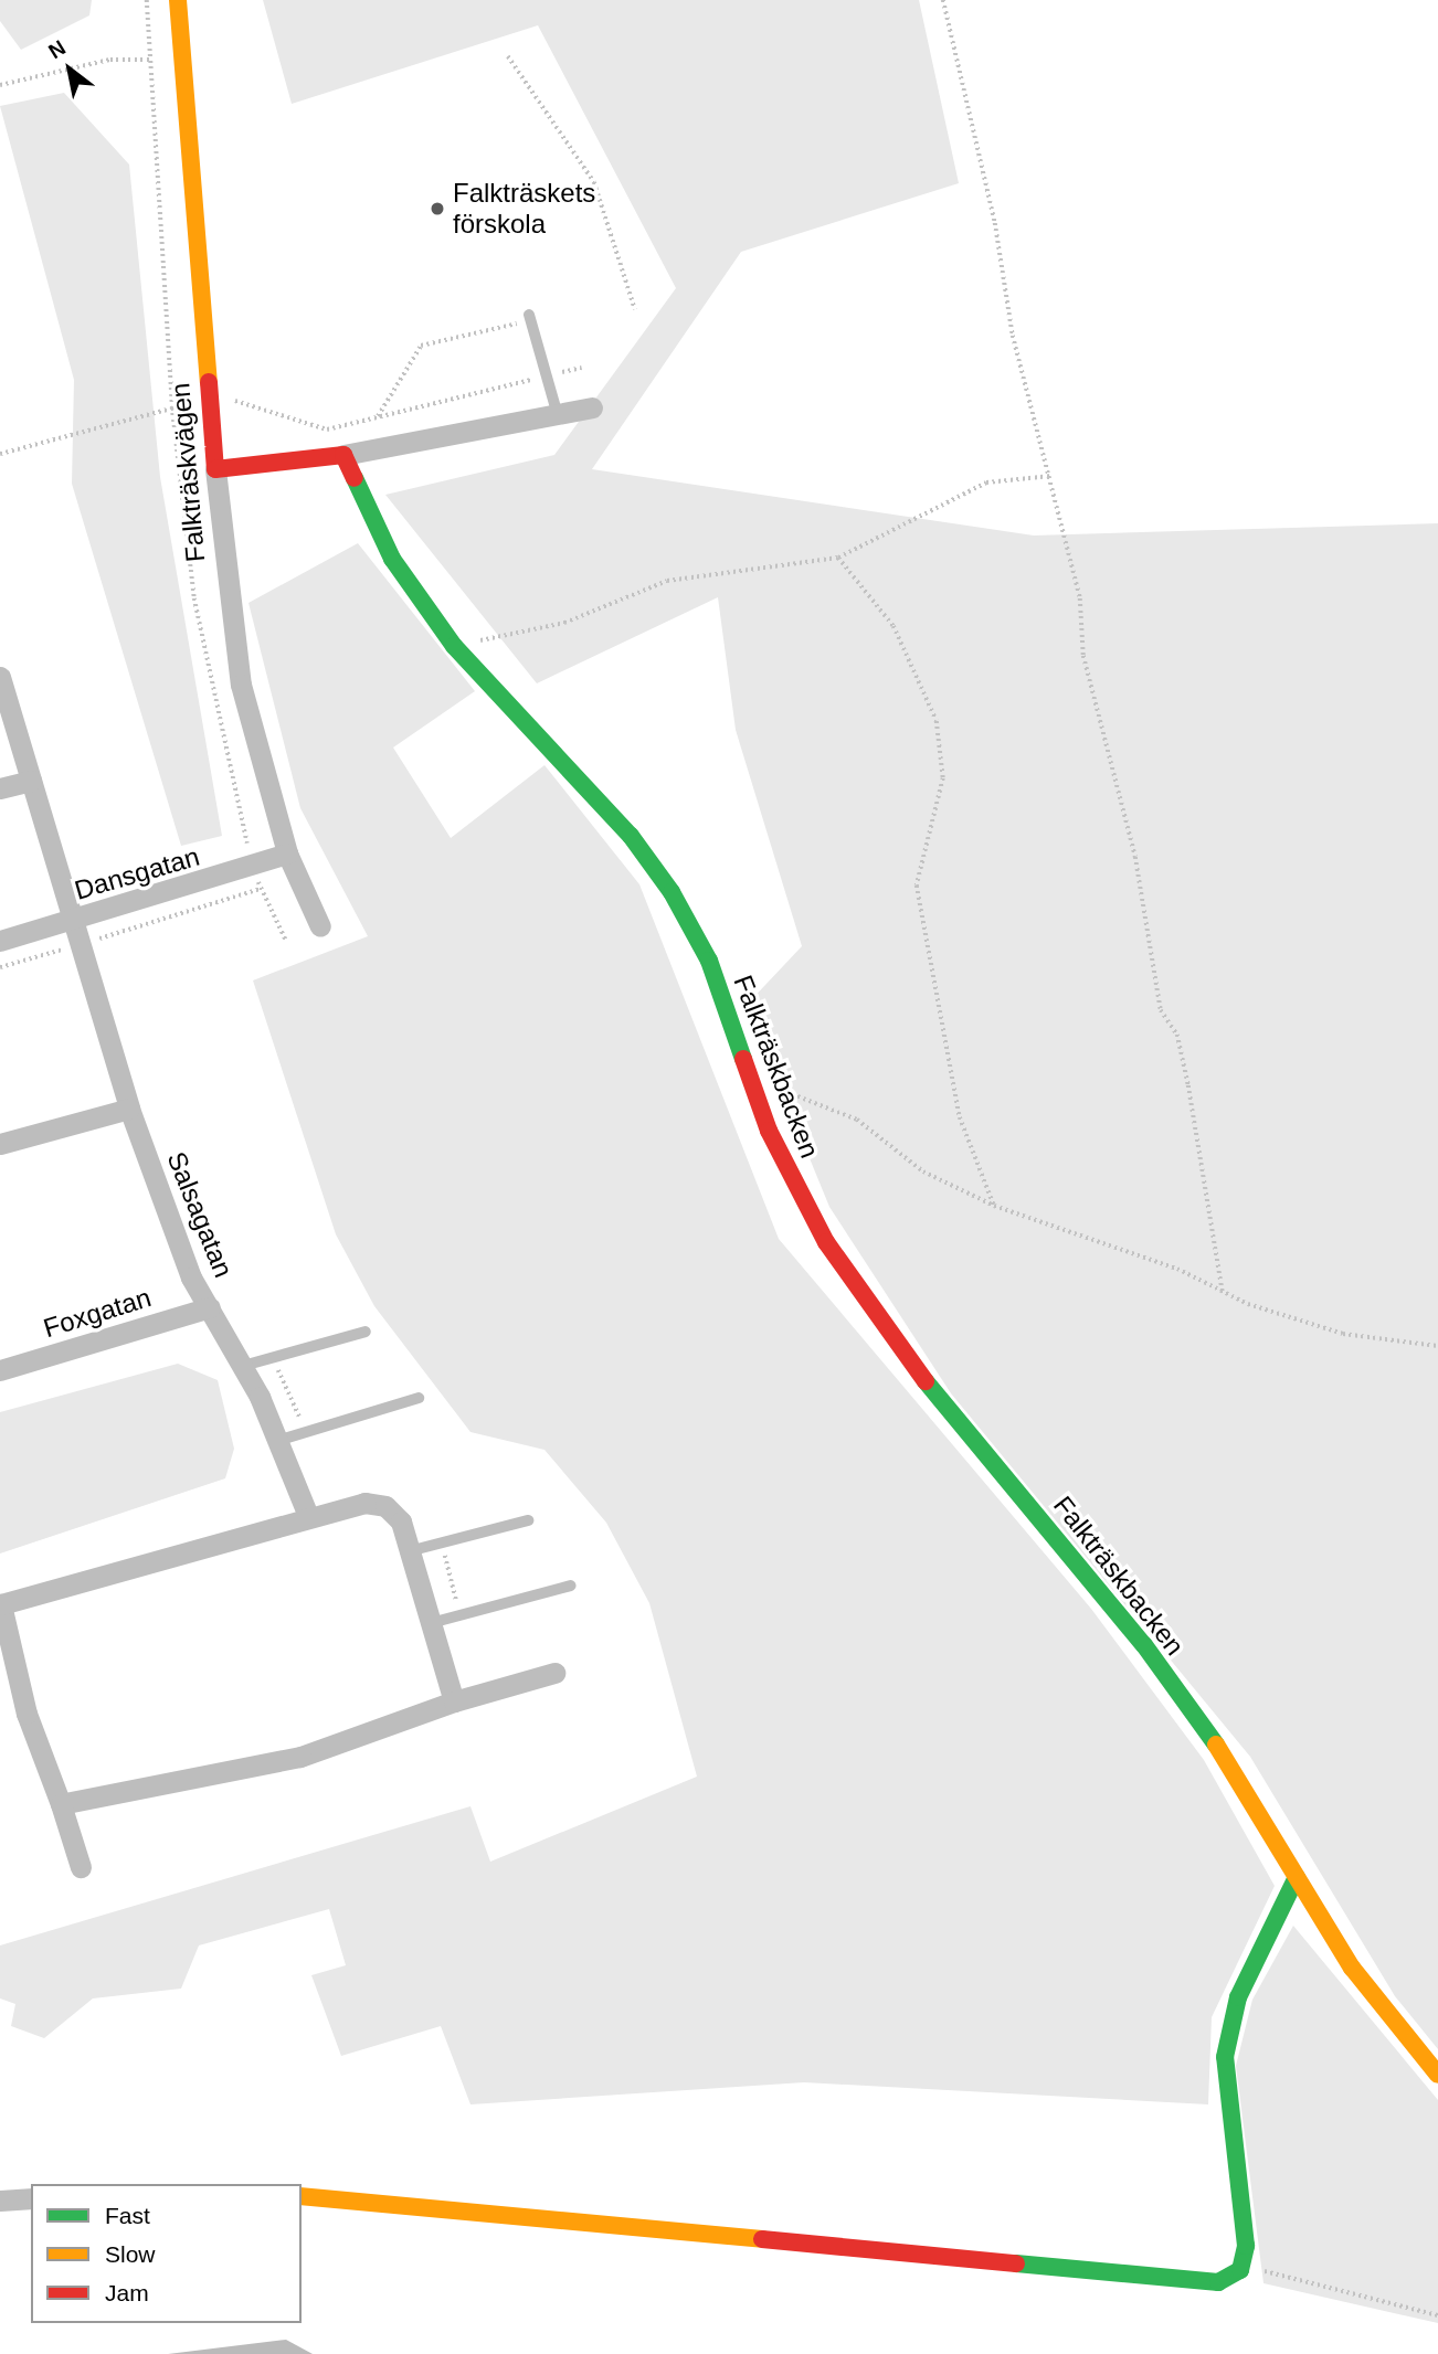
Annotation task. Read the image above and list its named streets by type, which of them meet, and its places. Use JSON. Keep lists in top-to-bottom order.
{
  "streets": {
    "street": [
      "Falkträskvägen",
      "Dansgatan",
      "Falkträskbacken",
      "Salsagatan",
      "Foxgatan"
    ]
  },
  "crossings": [
    ["Falkträskvägen", "Dansgatan"],
    ["Dansgatan", "Salsagatan"],
    ["Salsagatan", "Foxgatan"]
  ],
  "places": ["Falkträskets förskola"],
  "legend": ["Fast", "Slow", "Jam"],
  "north": "top left"
}
